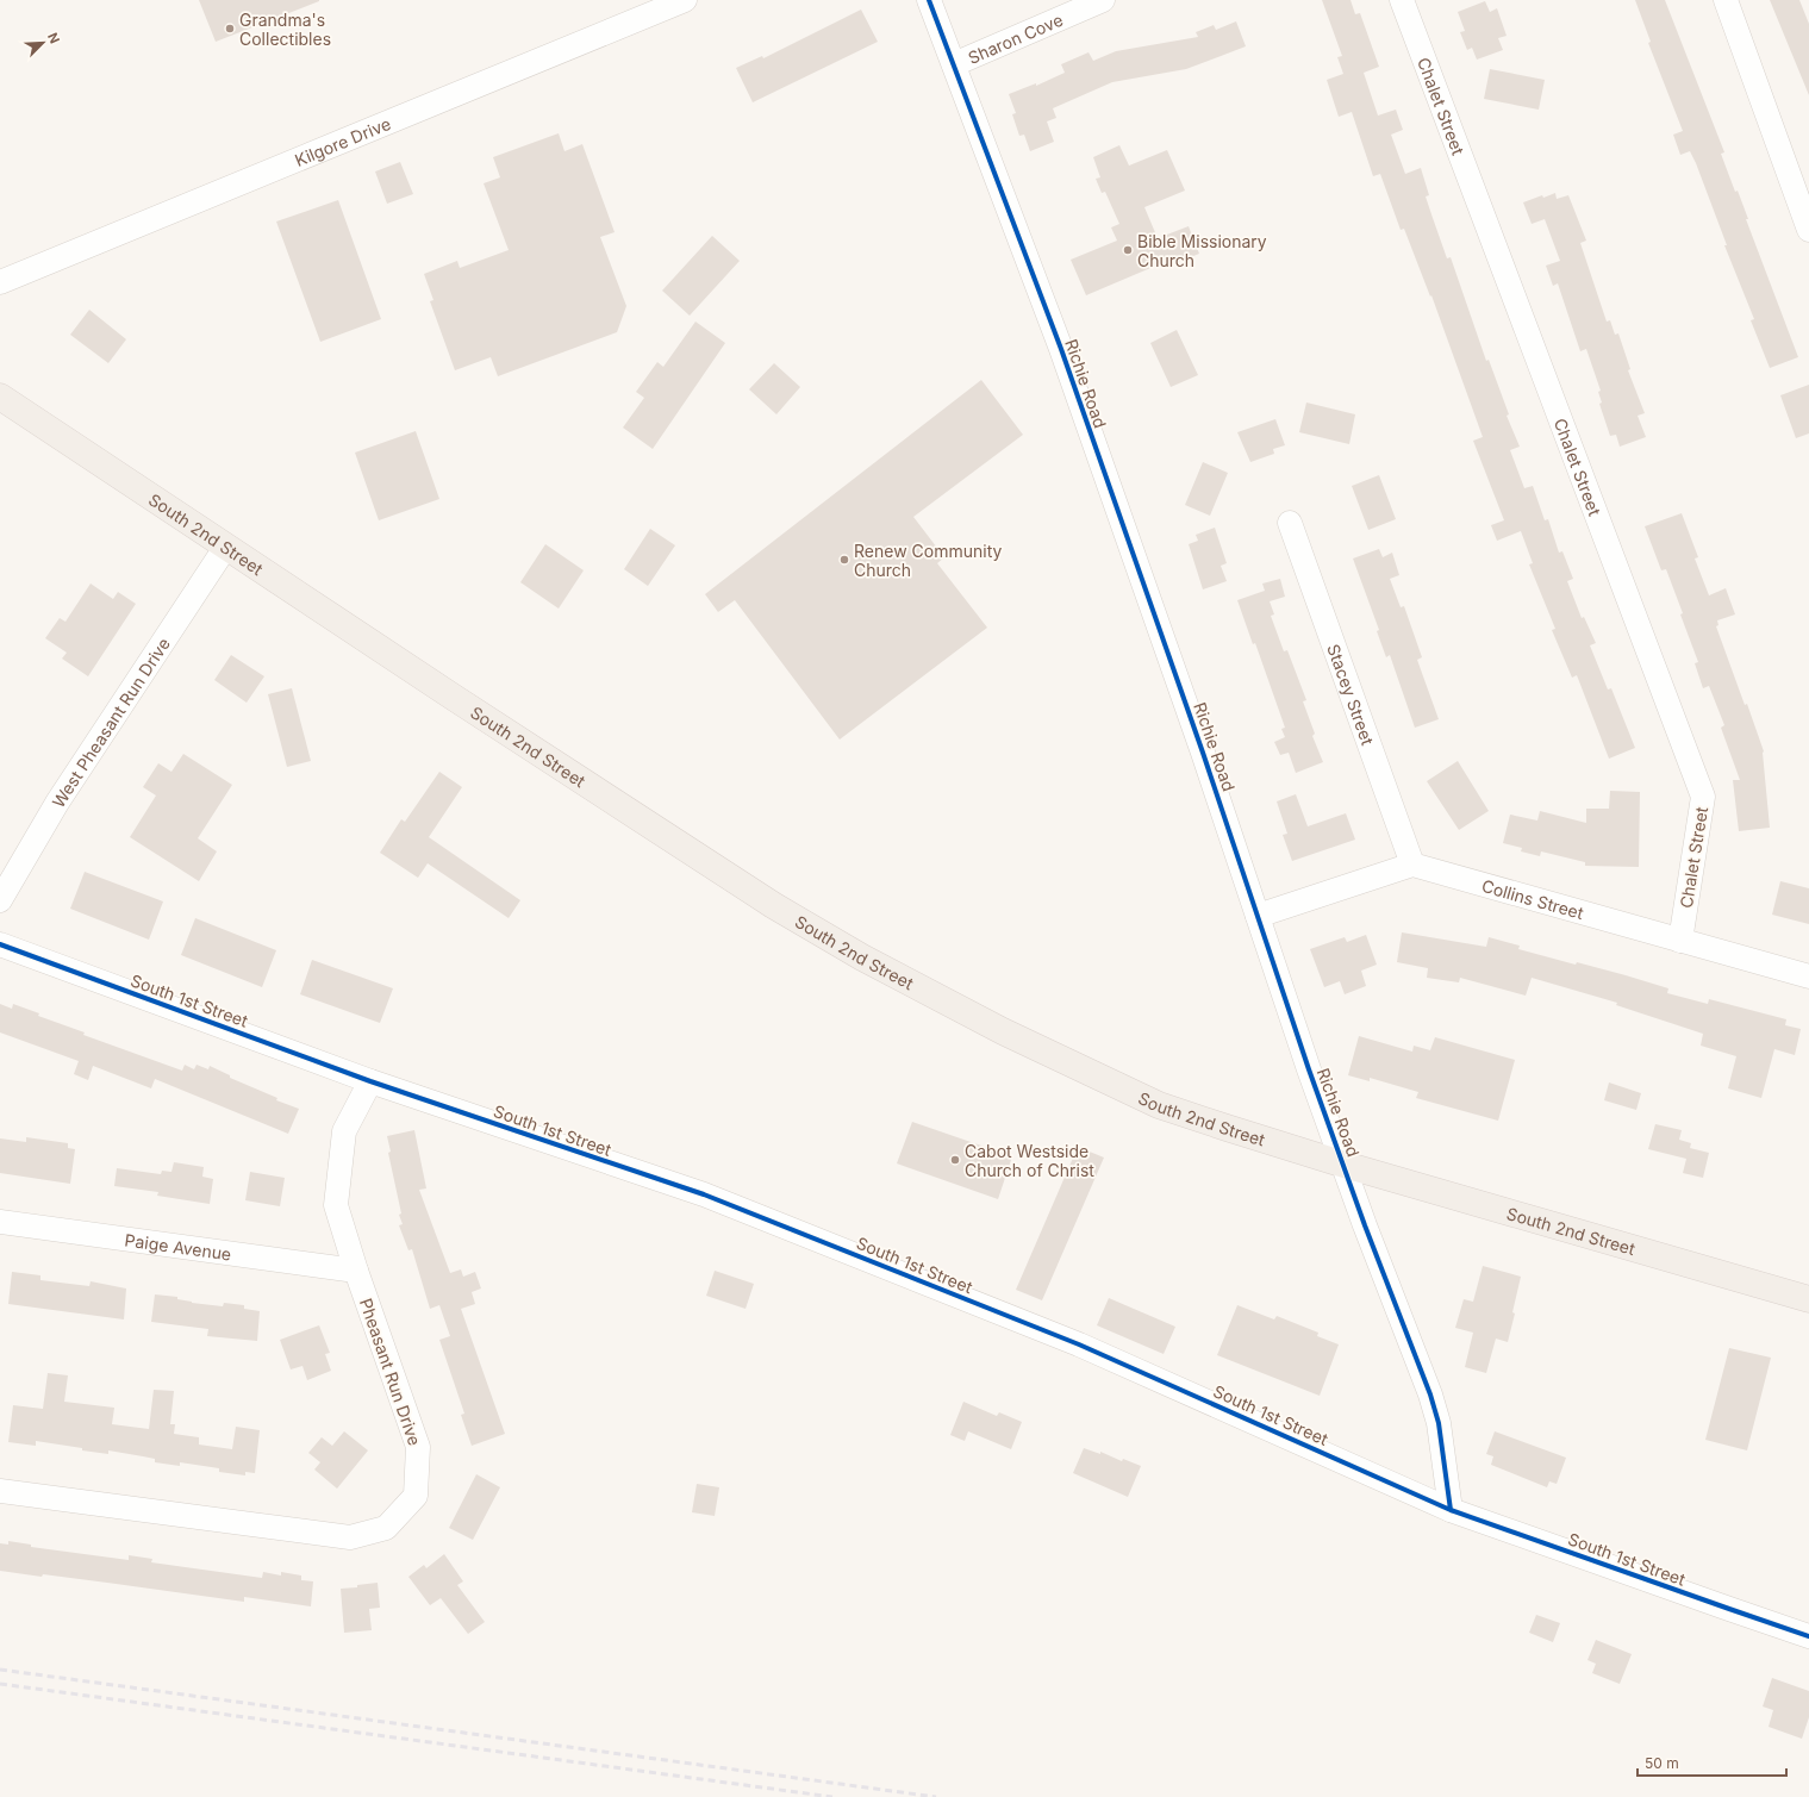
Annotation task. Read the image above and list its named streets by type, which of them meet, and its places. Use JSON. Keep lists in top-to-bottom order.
{
  "streets": {
    "main road": ["South 2nd Street"],
    "street": [
      "Sharon Cove",
      "Chalet Street",
      "Kilgore Drive",
      "Richie Road",
      "Stacey Street",
      "West Pheasant Run Drive",
      "Collins Street",
      "South 1st Street",
      "Paige Avenue",
      "Pheasant Run Drive"
    ]
  },
  "crossings": [
    ["Sharon Cove", "Richie Road"],
    ["Chalet Street", "Collins Street"],
    ["Richie Road", "South 2nd Street"],
    ["Richie Road", "South 1st Street"],
    ["South 2nd Street", "West Pheasant Run Drive"],
    ["Stacey Street", "Collins Street"],
    ["South 1st Street", "Pheasant Run Drive"],
    ["Paige Avenue", "Pheasant Run Drive"]
  ],
  "places": [
    "Grandma's Collectibles",
    "Bible Missionary Church",
    "Renew Community Church",
    "Cabot Westside Church of Christ"
  ],
  "scale_bar": "50 m",
  "north": "top right"
}
